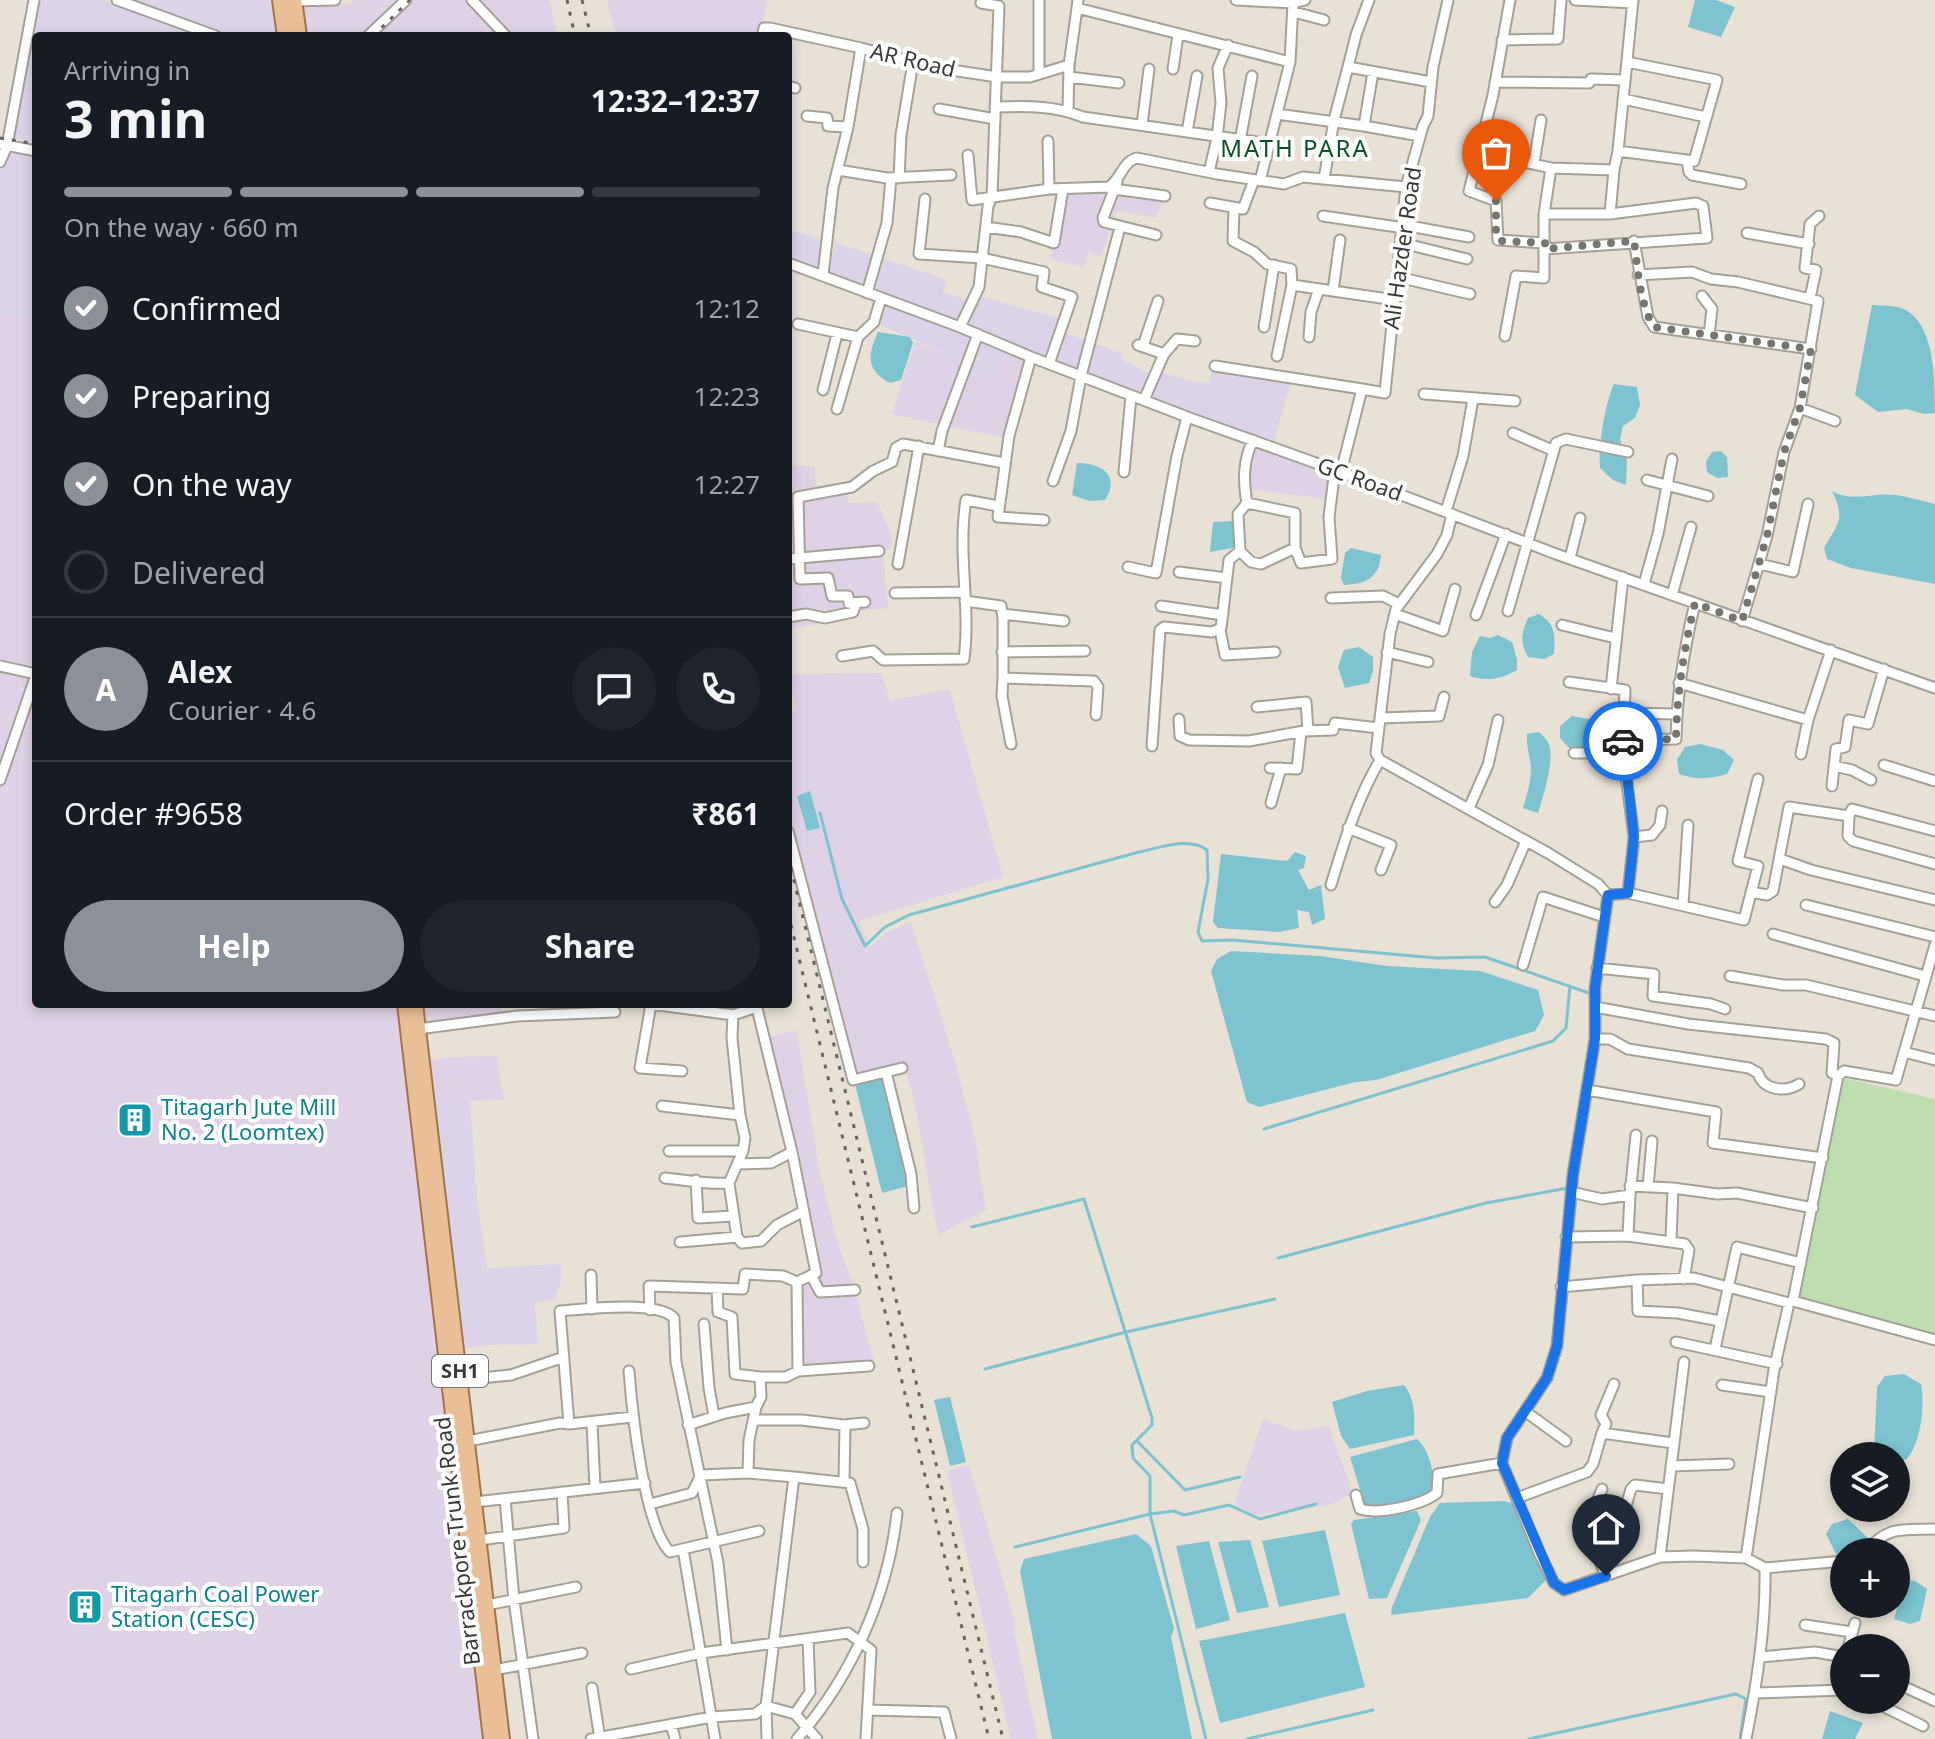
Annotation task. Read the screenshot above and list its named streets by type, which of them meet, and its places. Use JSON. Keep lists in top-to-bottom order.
{
  "streets": {
    "main road": ["SH1", "Barrackpore Trunk Road"],
    "street": ["AR Road", "Ali Hazder Road", "GC Road"]
  },
  "districts": ["MATH PARA"],
  "places": {
    "building": ["Titagarh Jute Mill No. 2 (Loomtex)", "Titagarh Coal Power Station (CESC)"]
  },
  "page": {
    "heading": ["3 min", "Arriving in", "12:32–12:37"],
    "panel": [
      "Alex",
      "Courier · 4.6",
      "Order #9658",
      "₹861"
    ],
    "bar": "On the way · 660 m",
    "list": [
      ["Confirmed", "12:12"],
      ["Preparing", "12:23"],
      ["On the way", "12:27"],
      "Delivered"
    ],
    "round": "A",
    "buttons": ["Help", "Share"],
    "map_buttons": ["+", "−"]
  }
}
